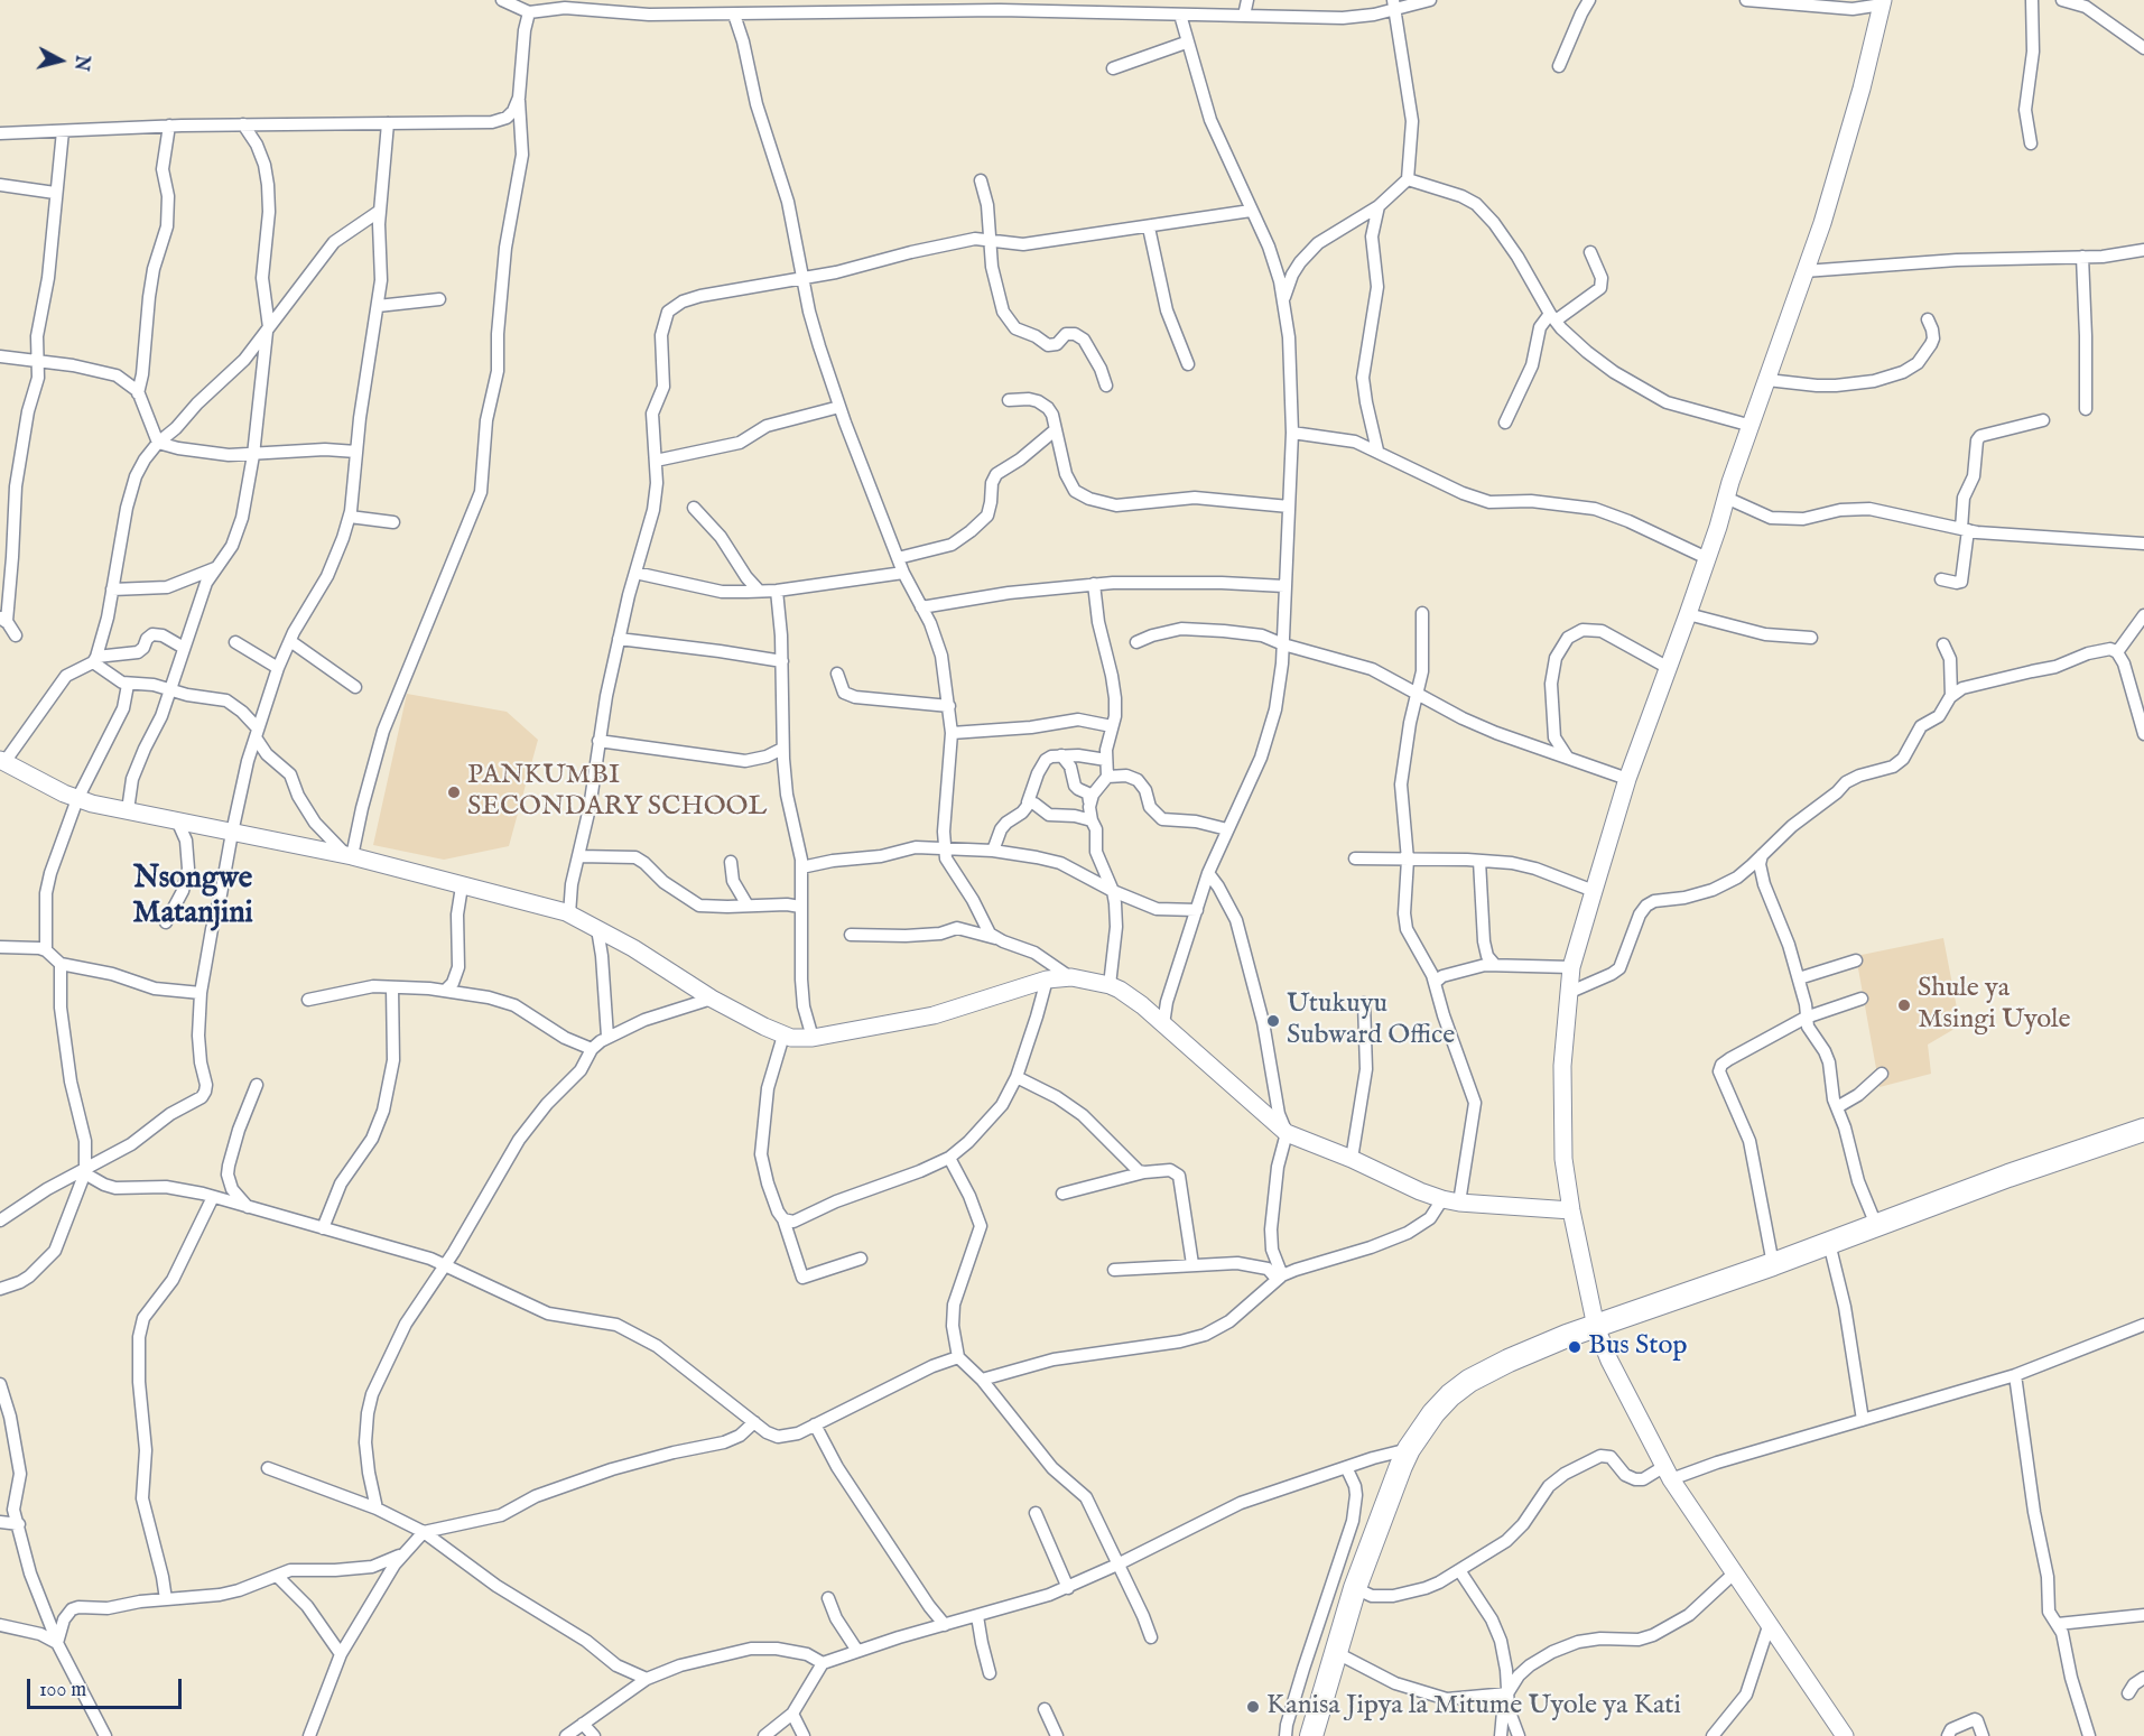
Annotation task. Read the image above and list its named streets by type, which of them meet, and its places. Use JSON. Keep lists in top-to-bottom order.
{
  "districts": ["Nsongwe Matanjini"],
  "places": [
    "PANKUMBI SECONDARY SCHOOL",
    "Shule ya Msingi Uyole",
    "Utukuyu Subward Office",
    "Bus Stop",
    "Kanisa Jipya la Mitume Uyole ya Kati"
  ],
  "scale_bar": "100 m",
  "north": "right"
}
